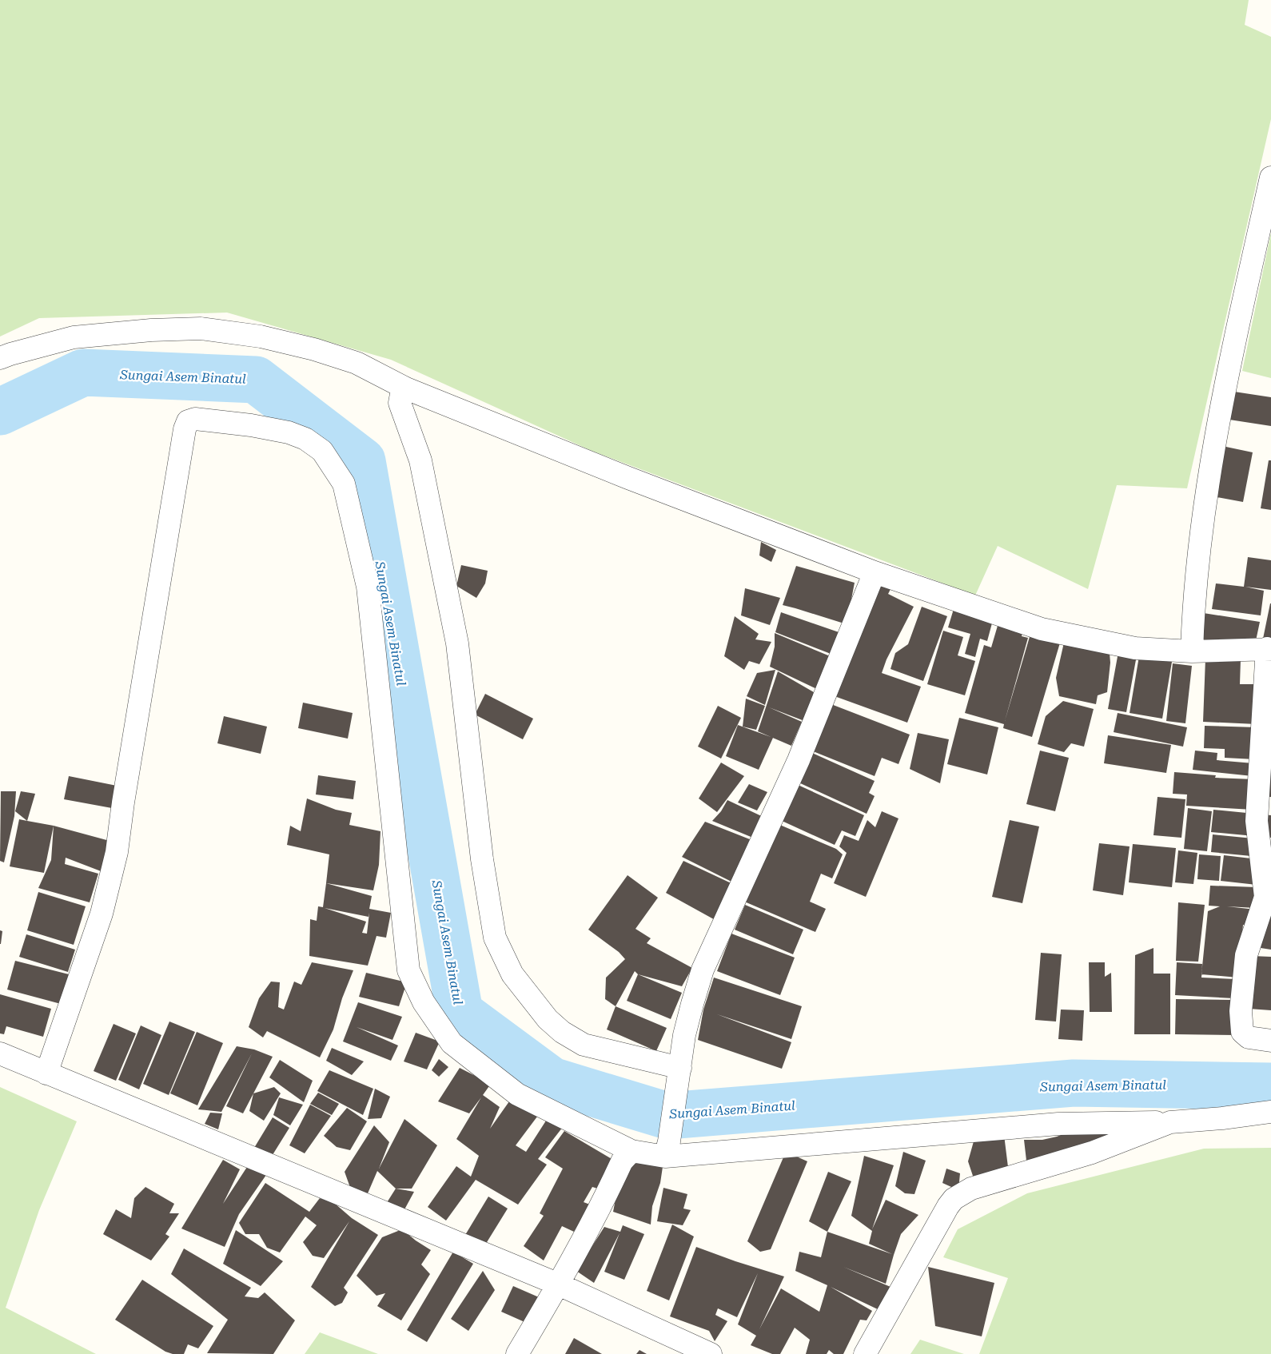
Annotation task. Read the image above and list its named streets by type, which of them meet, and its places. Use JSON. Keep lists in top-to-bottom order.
{
  "water": ["Sungai Asem Binatul"]
}
